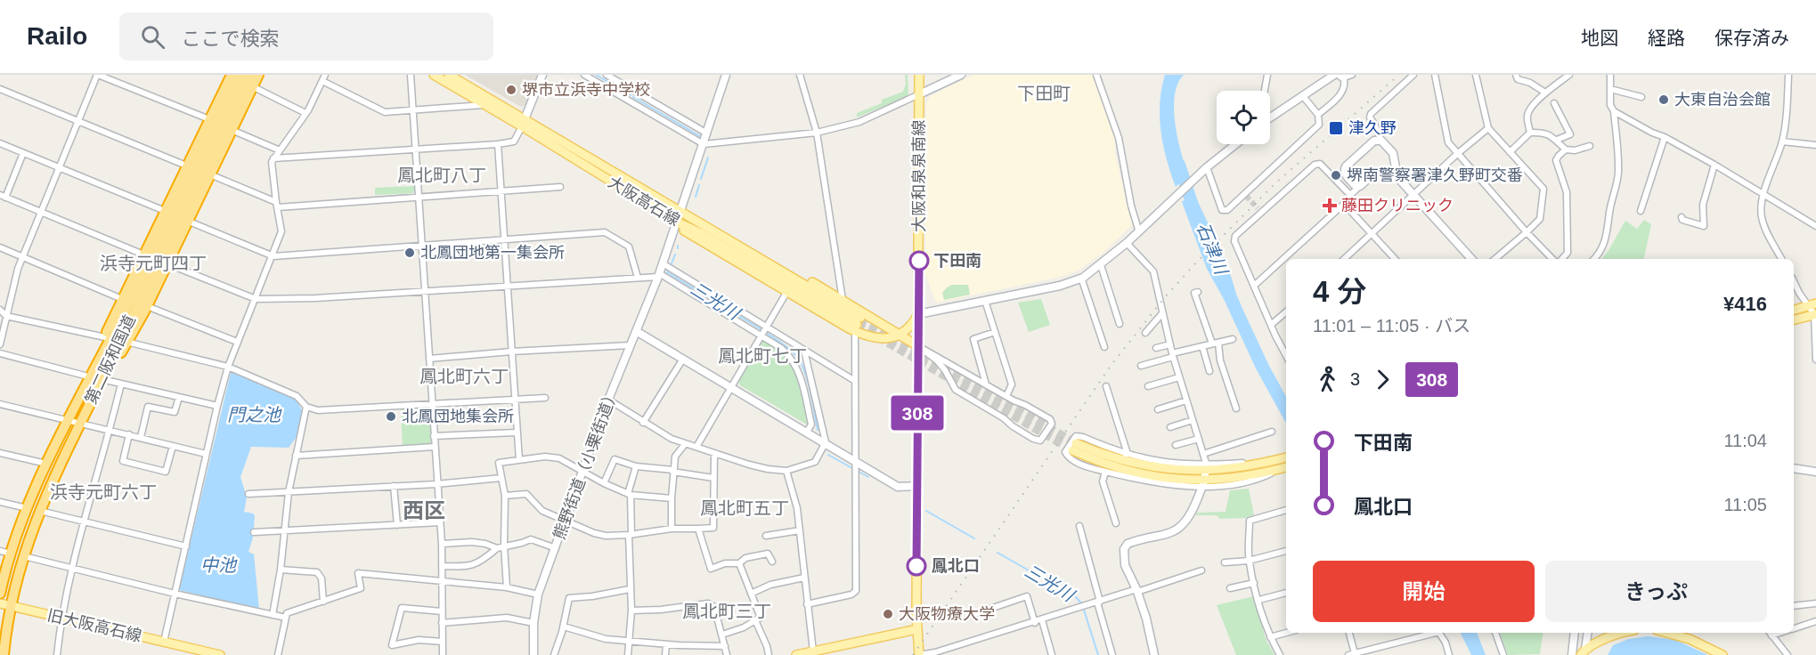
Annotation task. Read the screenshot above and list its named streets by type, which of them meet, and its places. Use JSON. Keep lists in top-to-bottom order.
{
  "streets": {
    "highway": ["第二阪和国道"],
    "main road": ["大阪和泉泉南線", "大阪高石線", "旧大阪高石線"],
    "street": ["熊野街道（小栗街道）"]
  },
  "crossings": [
    ["大阪高石線", "熊野街道（小栗街道）"],
    ["第二阪和国道", "旧大阪高石線"]
  ],
  "districts": [
    "下田町",
    "鳳北町八丁",
    "浜寺元町四丁",
    "鳳北町七丁",
    "鳳北町六丁",
    "浜寺元町六丁",
    "鳳北町五丁",
    "西区",
    "鳳北町三丁"
  ],
  "water": [
    "石津川",
    "三光川",
    "門之池",
    "中池"
  ],
  "places": {
    "other": [
      "堺市立浜寺中学校",
      "大東自治会館",
      "堺南警察署津久野町交番",
      "北鳳団地第一集会所",
      "下田南",
      "北鳳団地集会所",
      "鳳北口",
      "大阪物療大学"
    ],
    "transit": ["津久野"],
    "health": ["藤田クリニック"]
  },
  "lines": ["bus line 308"],
  "page": {
    "header": "Railo",
    "search": "ここで検索",
    "nav": ["地図", "経路", "保存済み"],
    "on_map": "308",
    "heading": ["4 分", "11:01 – 11:05 · バス", "¥416"],
    "legs": ["3", "308"],
    "list": [
      {
        "name": "下田南",
        "value": "11:04"
      },
      {
        "name": "鳳北口",
        "value": "11:05"
      }
    ],
    "buttons": ["開始", "きっぷ"]
  }
}
